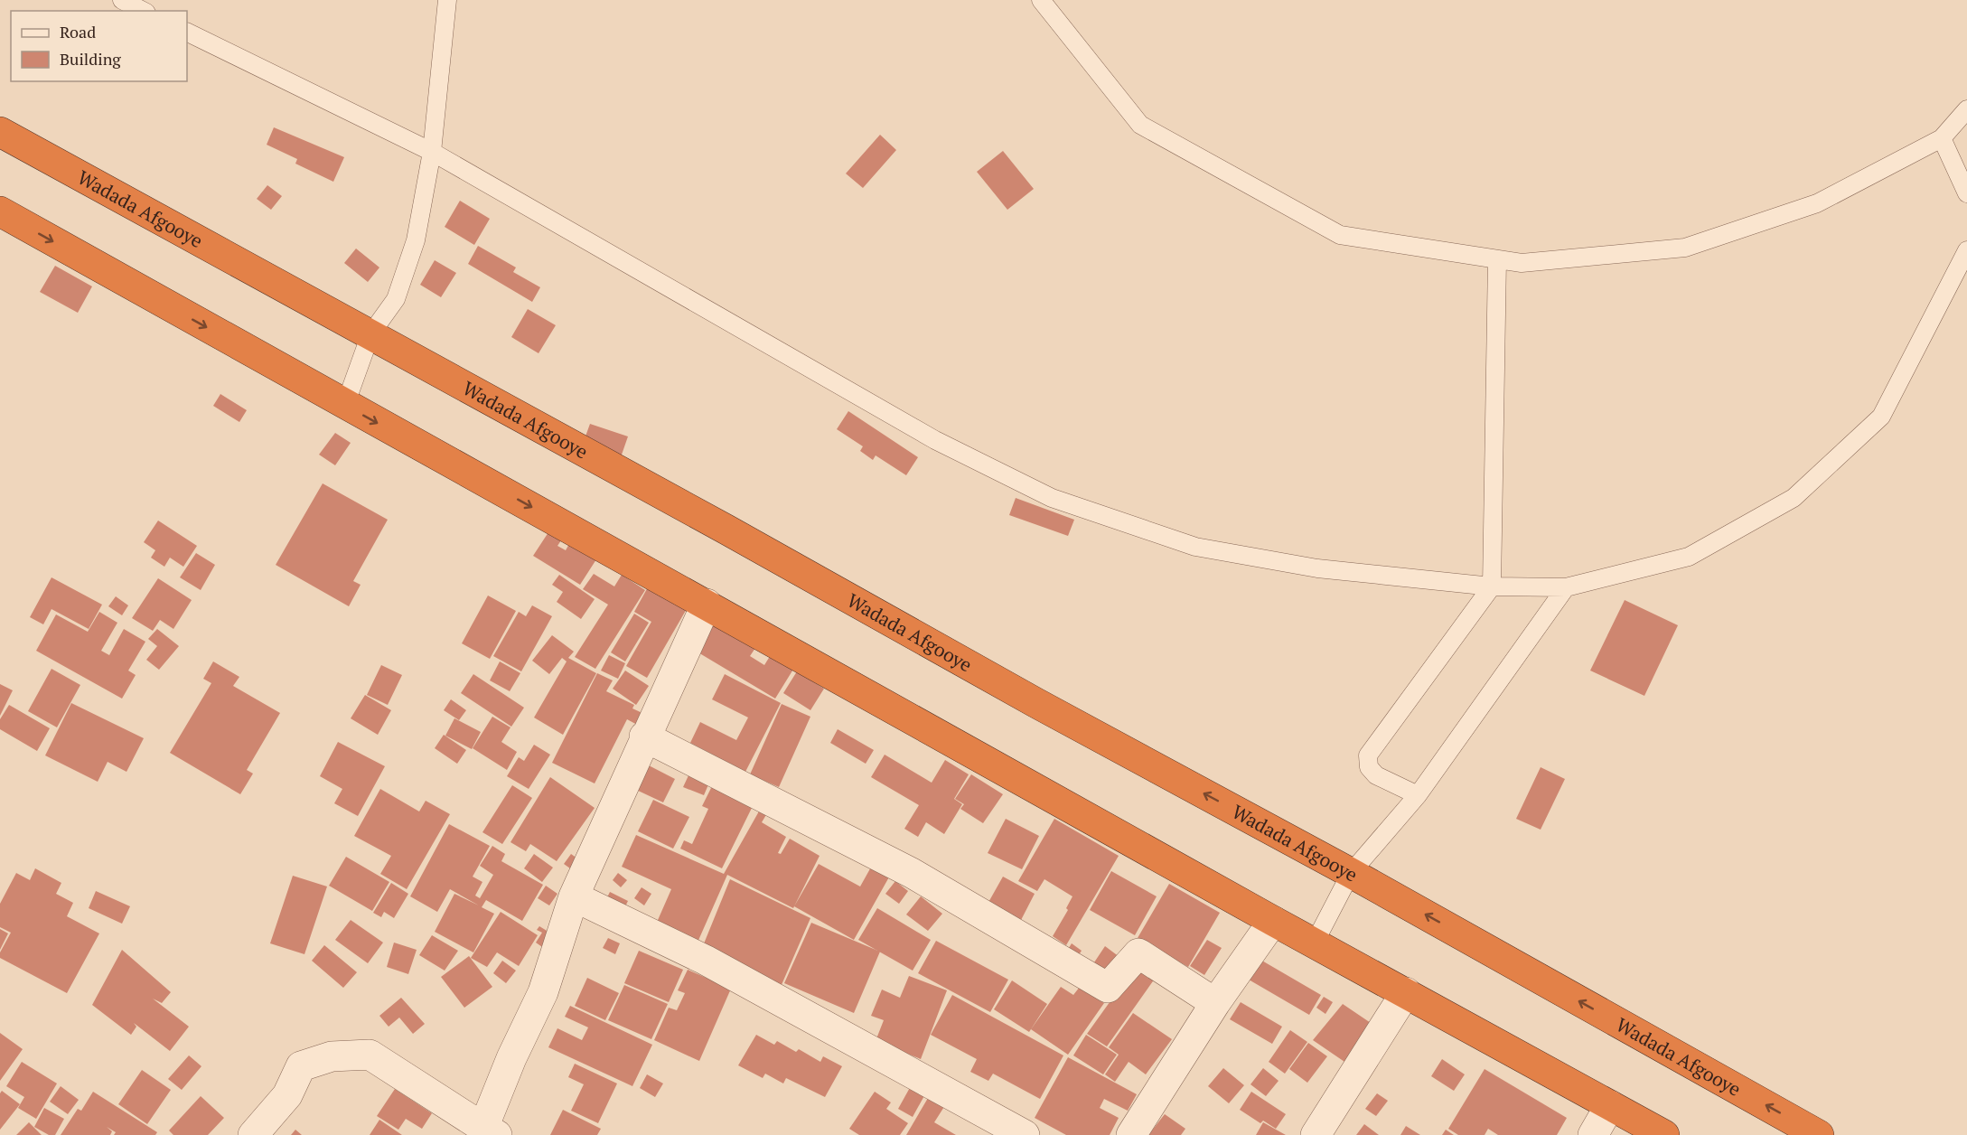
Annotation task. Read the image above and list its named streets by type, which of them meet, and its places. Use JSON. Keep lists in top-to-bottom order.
{
  "streets": {
    "highway": ["Wadada Afgooye"]
  },
  "legend": ["Road", "Building"]
}
